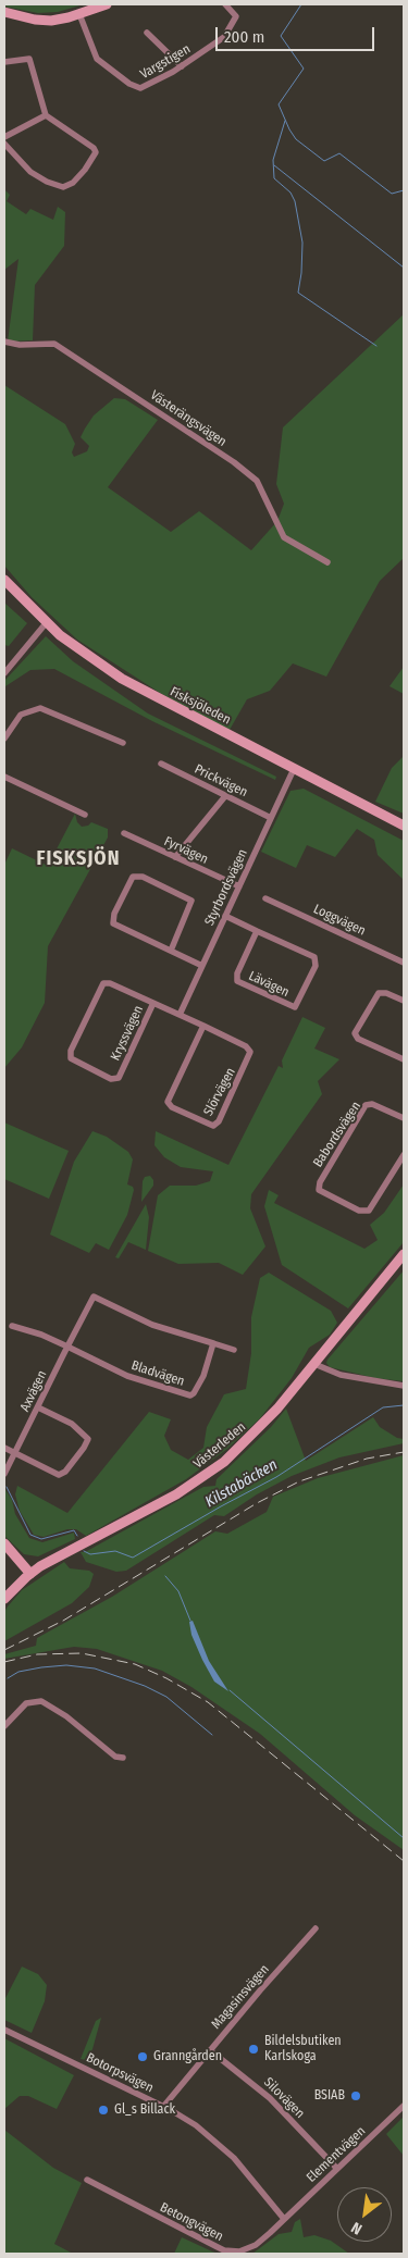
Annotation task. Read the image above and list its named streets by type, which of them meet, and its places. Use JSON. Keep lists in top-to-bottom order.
{
  "streets": {
    "street": [
      "Vargstigen",
      "Västerängsvägen",
      "Fisksjöleden",
      "Prickvägen",
      "Fyrvägen",
      "Styrbordsvägen",
      "Loggvägen",
      "Lävägen",
      "Kryssvägen",
      "Slörvägen",
      "Babordsvägen",
      "Bladvägen",
      "Axvägen",
      "Västerleden",
      "Magasinsvägen",
      "Botorpsvägen",
      "Silovägen",
      "Elementvägen",
      "Betongvägen"
    ]
  },
  "crossings": [
    ["Fisksjöleden", "Styrbordsvägen"],
    ["Prickvägen", "Styrbordsvägen"],
    ["Fyrvägen", "Styrbordsvägen"],
    ["Styrbordsvägen", "Lävägen"],
    ["Styrbordsvägen", "Kryssvägen"],
    ["Styrbordsvägen", "Slörvägen"],
    ["Kryssvägen", "Slörvägen"],
    ["Bladvägen", "Axvägen"],
    ["Magasinsvägen", "Botorpsvägen"],
    ["Magasinsvägen", "Silovägen"],
    ["Botorpsvägen", "Elementvägen"],
    ["Botorpsvägen", "Betongvägen"],
    ["Silovägen", "Elementvägen"],
    ["Elementvägen", "Betongvägen"]
  ],
  "districts": ["FISKSJÖN"],
  "water": ["Kilstabäcken"],
  "places": [
    "Bildelsbutiken Karlskoga",
    "Granngården",
    "BSIAB",
    "Gl_s Billack"
  ],
  "scale_bar": "200 m",
  "north": "bottom left"
}
